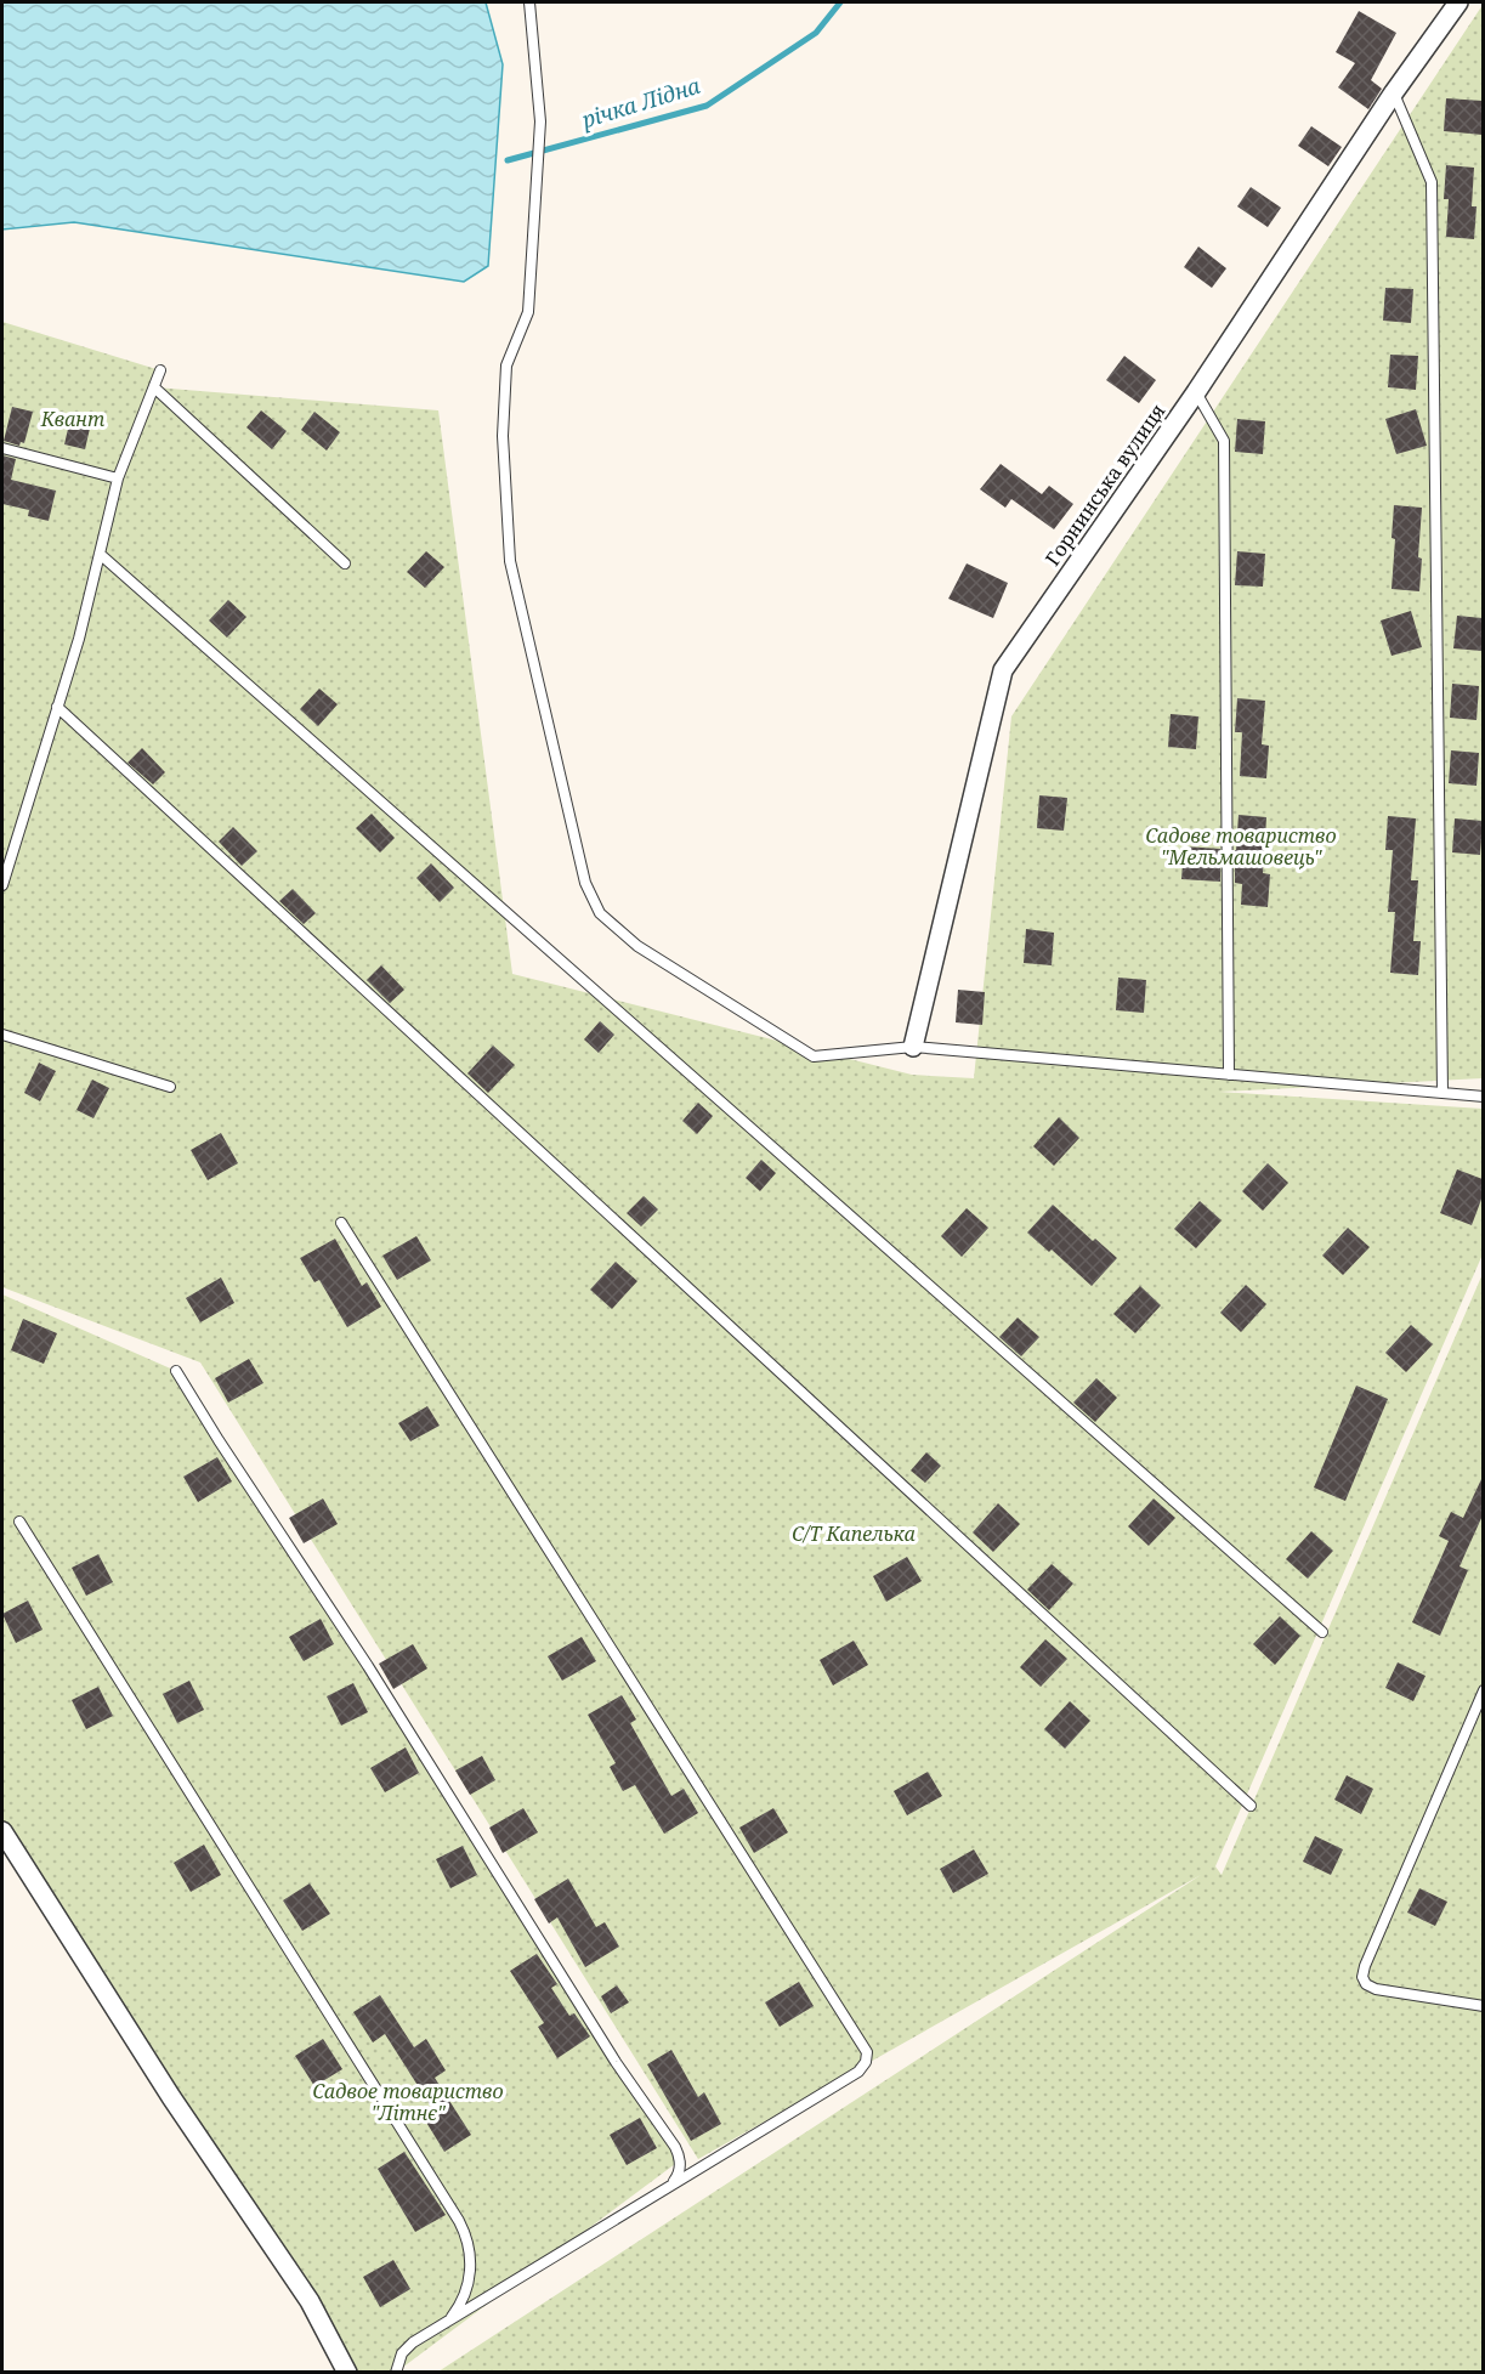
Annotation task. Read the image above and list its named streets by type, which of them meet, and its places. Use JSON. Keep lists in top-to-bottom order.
{
  "streets": {
    "street": ["Горнинська вулиця"]
  },
  "water": ["річка Лідна"],
  "parks": [
    "Квант",
    "Садове товариство \"Мельмашовець\"",
    "С/Т Капелька",
    "Садвое товариство \"Літнє\""
  ]
}
